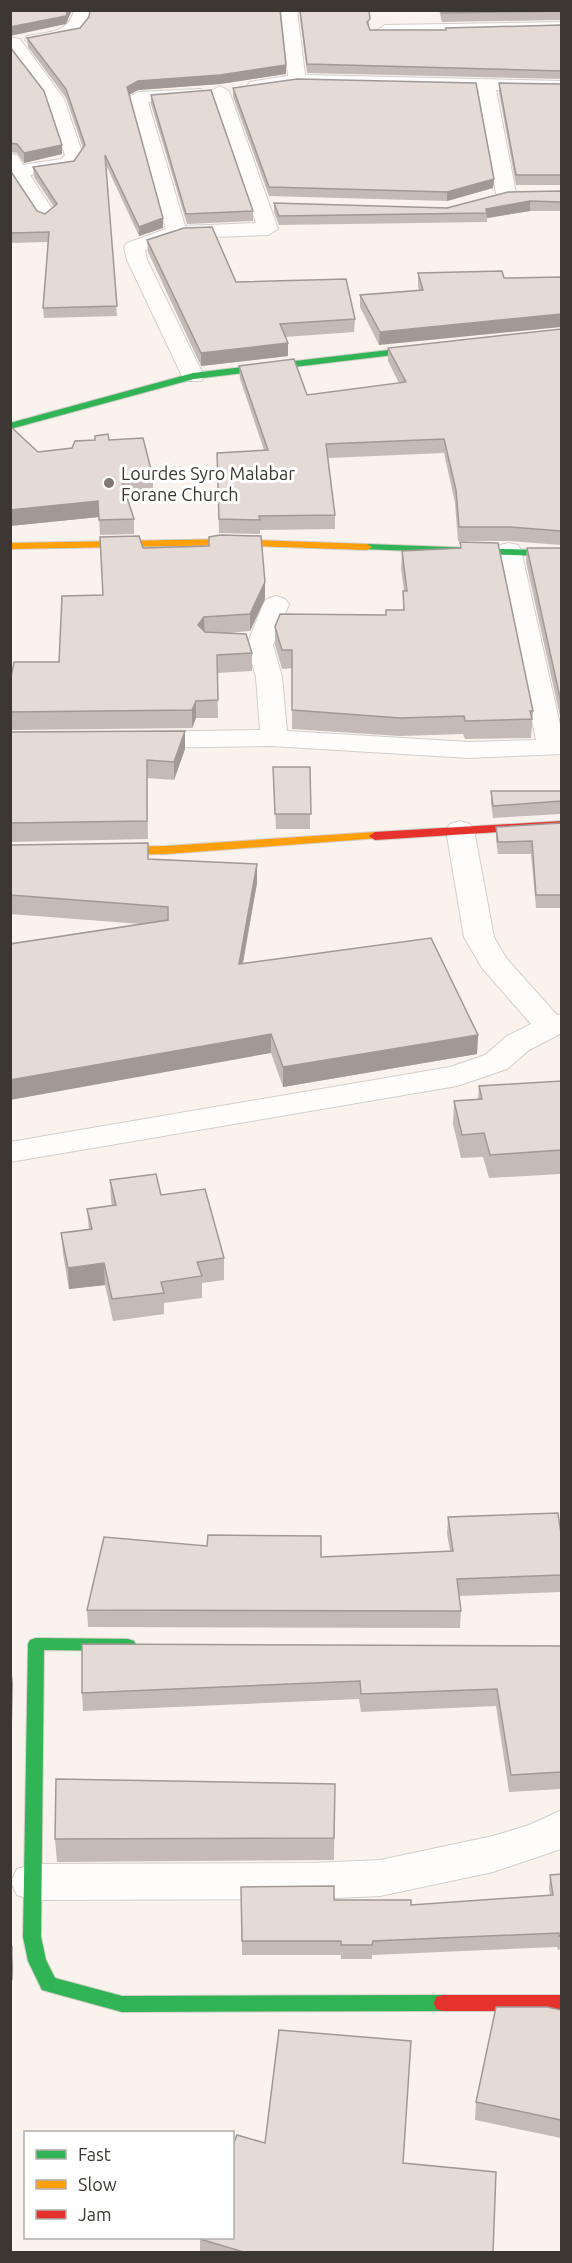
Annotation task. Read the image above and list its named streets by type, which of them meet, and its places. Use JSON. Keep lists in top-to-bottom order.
{
  "places": ["Lourdes Syro Malabar Forane Church"],
  "legend": ["Fast", "Slow", "Jam"]
}
